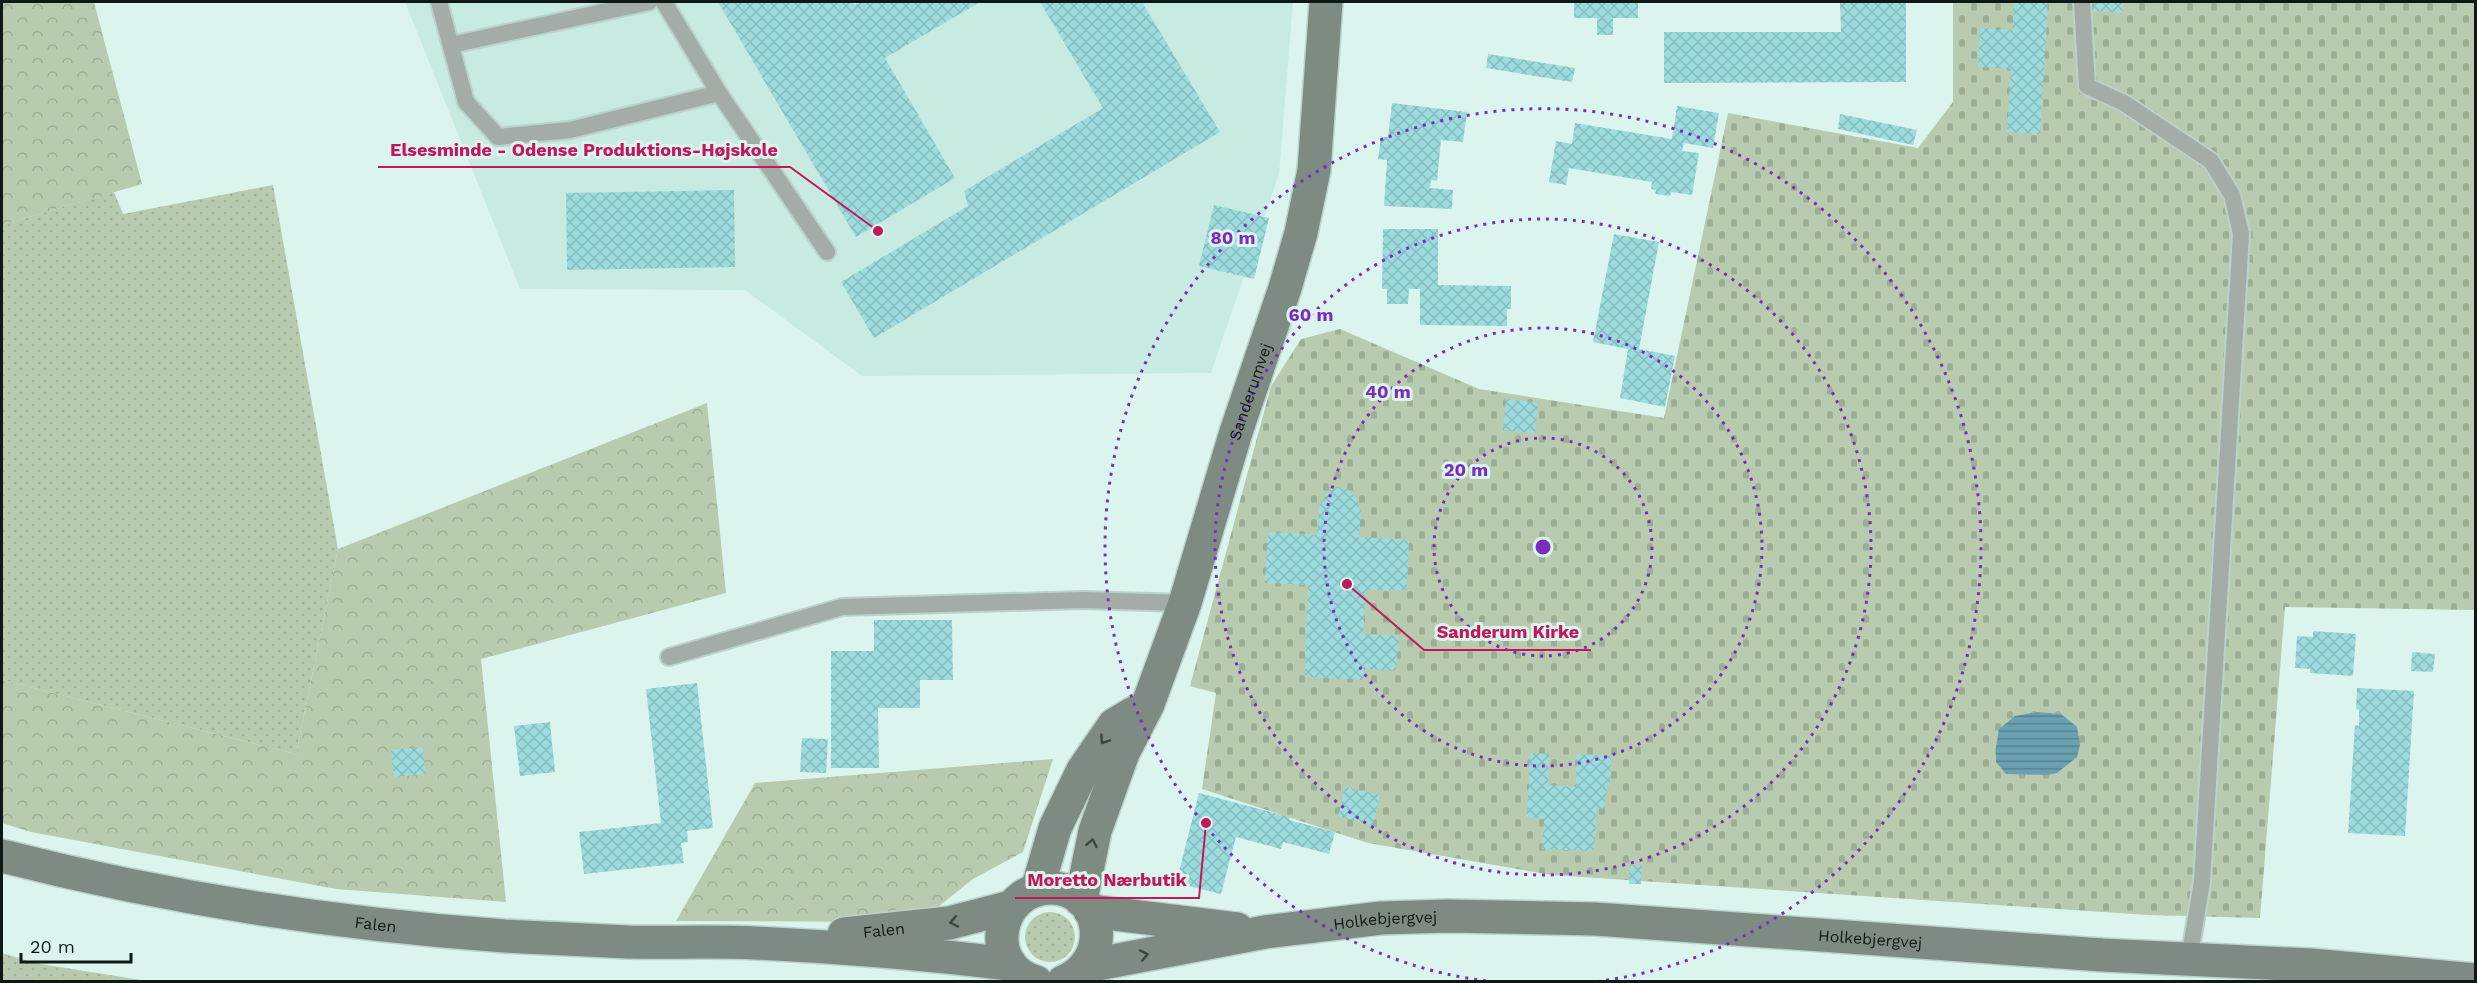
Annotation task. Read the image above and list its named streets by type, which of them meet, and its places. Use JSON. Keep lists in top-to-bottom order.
{
  "streets": {
    "street": ["Sanderumvej", "Holkebjergvej", "Falen"]
  },
  "crossings": [
    ["Sanderumvej", "Holkebjergvej"],
    ["Sanderumvej", "Falen"],
    ["Holkebjergvej", "Falen"]
  ],
  "places": ["Elsesminde - Odense Produktions-Højskole", "Sanderum Kirke", "Moretto Nærbutik"],
  "scale_bar": "20 m",
  "rings": [
    "80 m",
    "60 m",
    "40 m",
    "20 m"
  ]
}
